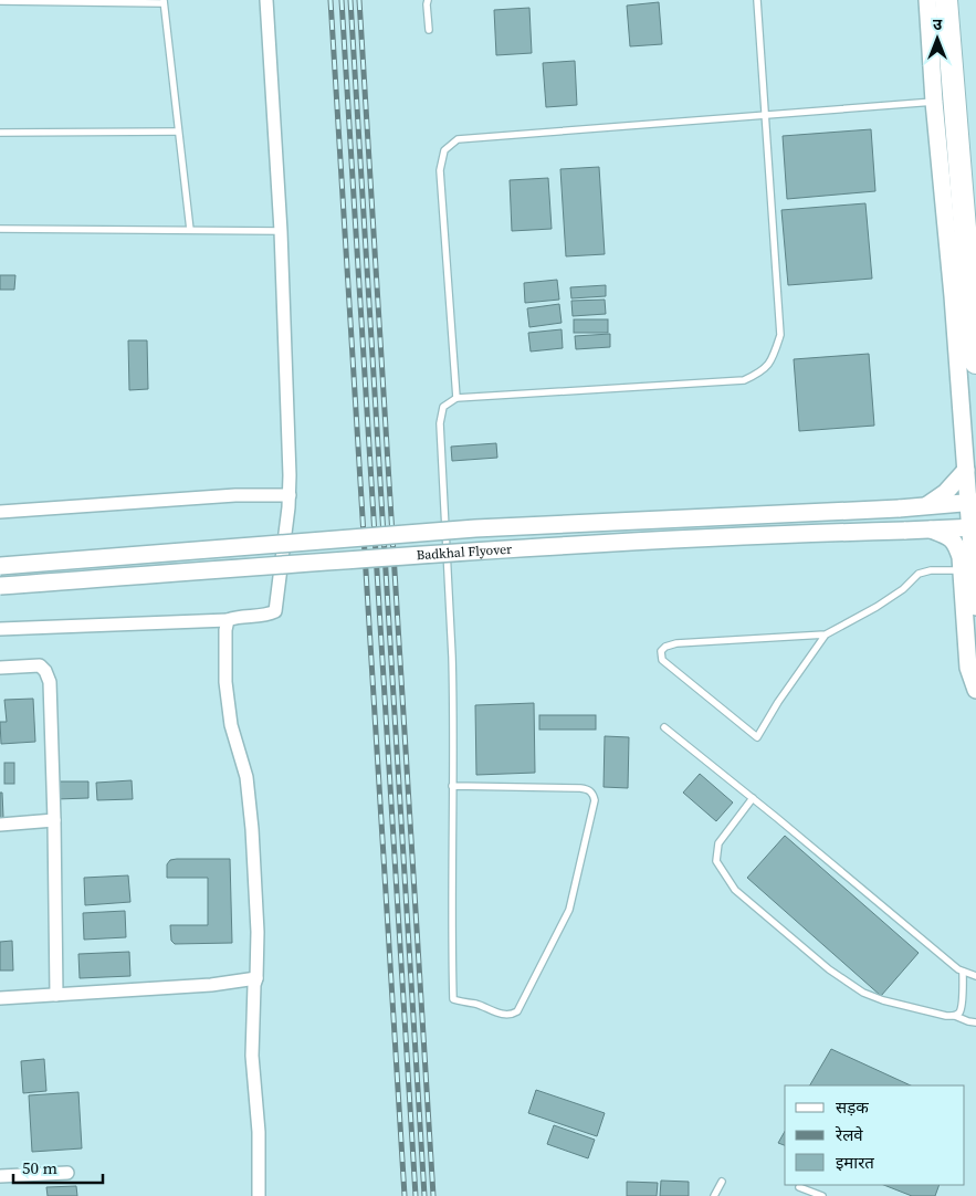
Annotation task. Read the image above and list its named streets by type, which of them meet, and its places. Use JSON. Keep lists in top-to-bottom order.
{
  "streets": {
    "main road": ["Badkhal Flyover"]
  },
  "legend": ["सड़क", "रेलवे", "इमारत"],
  "scale_bar": "50 m",
  "north": "top"
}
